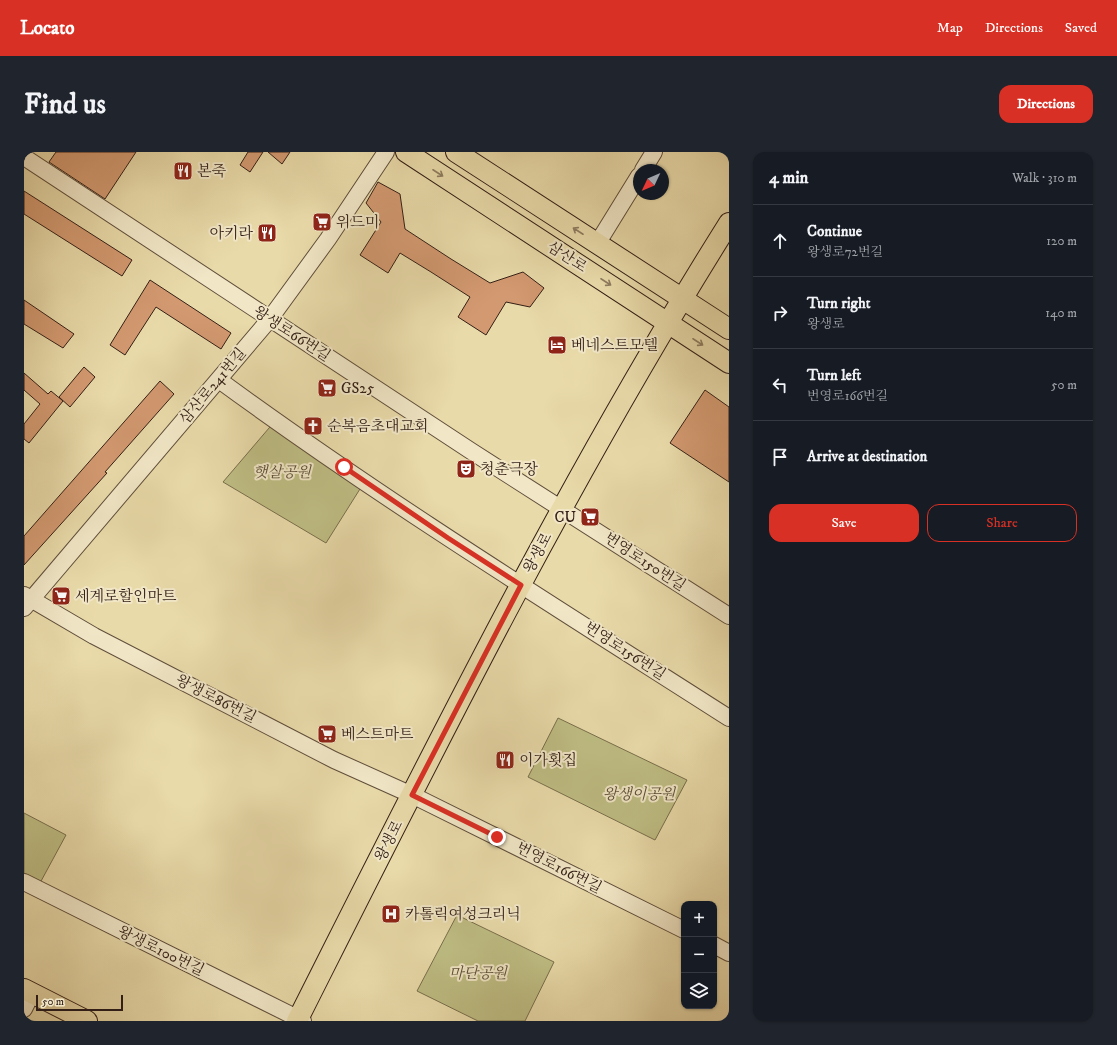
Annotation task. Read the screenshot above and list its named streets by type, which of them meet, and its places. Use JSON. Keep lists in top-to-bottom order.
{
  "streets": {
    "main road": ["삼산로", "왕생로"],
    "street": [
      "왕생로66번길",
      "삼산로241번길",
      "번영로150번길",
      "번영로156번길",
      "왕생로86번길",
      "번영로166번길",
      "왕생로100번길"
    ]
  },
  "crossings": [
    ["삼산로", "왕생로"],
    ["왕생로66번길", "삼산로241번길"],
    ["왕생로66번길", "왕생로"],
    ["왕생로66번길", "번영로150번길"],
    ["삼산로241번길", "번영로156번길"],
    ["삼산로241번길", "왕생로86번길"],
    ["왕생로", "번영로150번길"],
    ["왕생로", "번영로156번길"],
    ["왕생로", "왕생로86번길"],
    ["왕생로", "번영로166번길"],
    ["왕생로", "왕생로100번길"],
    ["왕생로86번길", "번영로166번길"]
  ],
  "parks": ["햇살공원", "왕생이공원", "마단공원"],
  "places": {
    "restaurant": ["본죽", "아키라", "이가횟집"],
    "supermarket": [
      "위드미",
      "GS25",
      "CU",
      "세계로할인마트",
      "베스트마트"
    ],
    "hotel": ["베네스트모텔"],
    "church": ["순복음초대교회"],
    "theatre": ["청춘극장"],
    "hospital": ["카톨릭여성크리닉"]
  },
  "scale_bar": "50 m",
  "north": "bottom left",
  "page": {
    "header": "Locato",
    "nav": ["Map", "Directions", "Saved"],
    "buttons": [
      "Directions",
      ["Save", "Share"]
    ],
    "title": "Find us",
    "heading": ["4 min", "Walk · 310 m"],
    "list": [
      ["Continue", "왕생로72번길", "120 m"],
      ["Turn right", "왕생로", "140 m"],
      ["Turn left", "번영로166번길", "50 m"],
      "Arrive at destination"
    ],
    "map_buttons": ["+", "−"],
    "scale": "50 m"
  }
}
